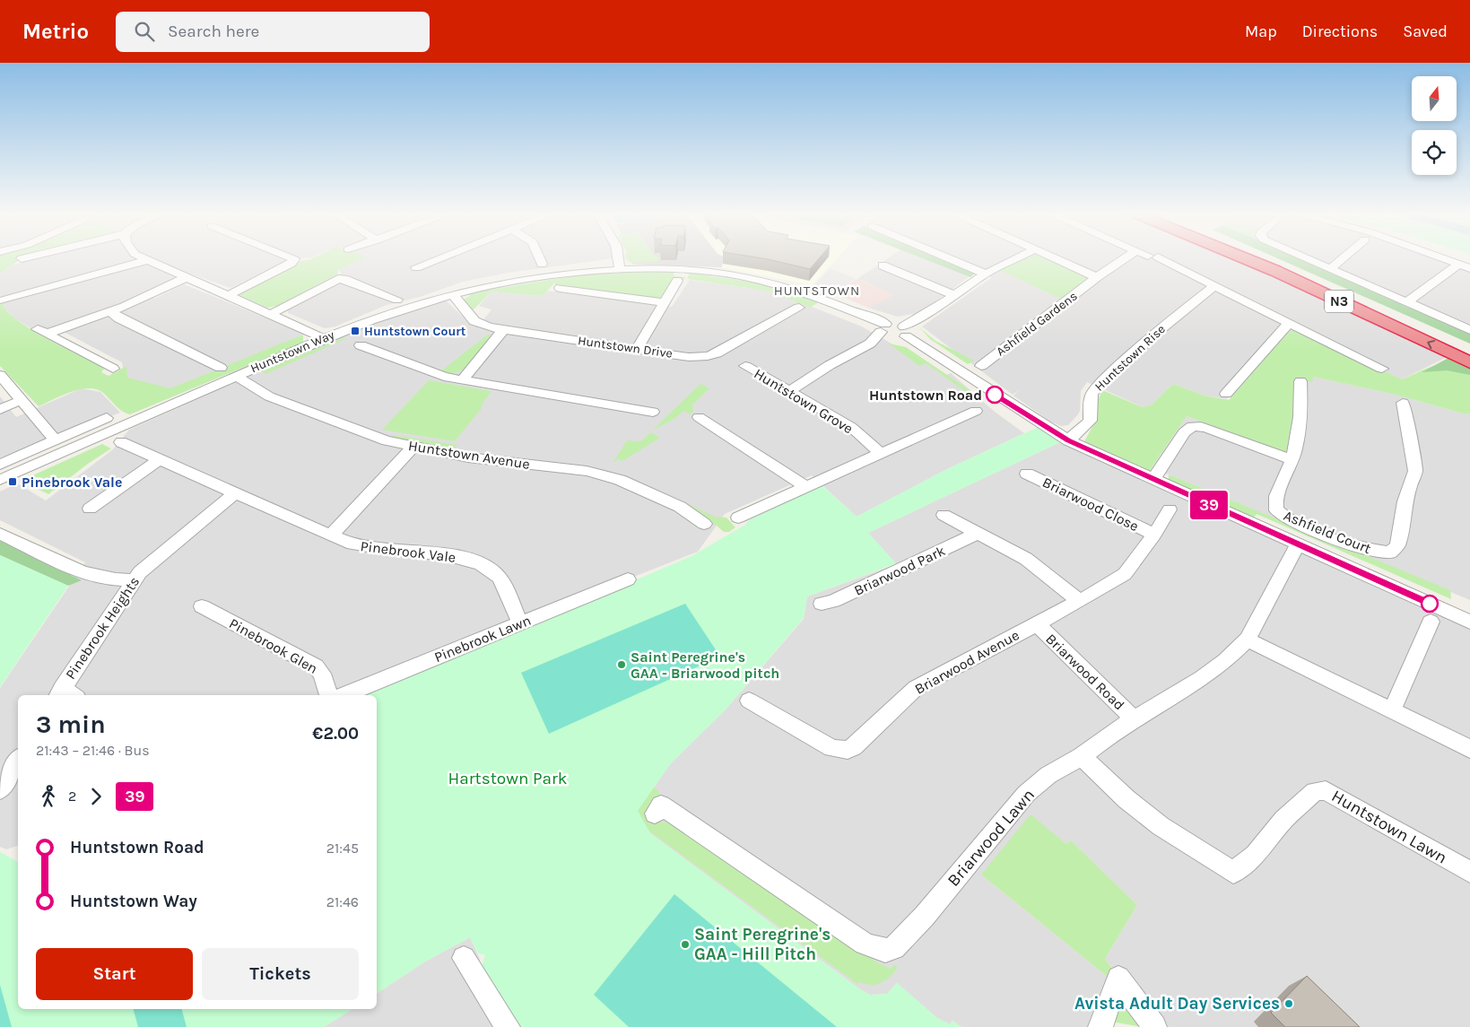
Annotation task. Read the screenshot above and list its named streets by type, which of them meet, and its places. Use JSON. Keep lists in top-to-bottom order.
{
  "streets": {
    "highway": ["N3"],
    "street": [
      "Ashfield Gardens",
      "Huntstown Drive",
      "Huntstown Way",
      "Huntstown Rise",
      "Huntstown Grove",
      "Huntstown Avenue",
      "Briarwood Close",
      "Ashfield Court",
      "Pinebrook Vale",
      "Briarwood Park",
      "Pinebrook Heights",
      "Pinebrook Lawn",
      "Pinebrook Glen",
      "Briarwood Avenue",
      "Briarwood Road",
      "Huntstown Lawn",
      "Briarwood Lawn"
    ]
  },
  "crossings": [
    ["Huntstown Drive", "Huntstown Way"],
    ["Huntstown Way", "Huntstown Rise"],
    ["Huntstown Way", "Huntstown Avenue"],
    ["Huntstown Way", "Briarwood Lawn"],
    ["Briarwood Close", "Briarwood Avenue"],
    ["Pinebrook Vale", "Pinebrook Heights"],
    ["Pinebrook Vale", "Pinebrook Lawn"],
    ["Briarwood Avenue", "Briarwood Road"],
    ["Briarwood Road", "Briarwood Lawn"],
    ["Huntstown Lawn", "Briarwood Lawn"]
  ],
  "districts": ["HUNTSTOWN"],
  "parks": ["Hartstown Park"],
  "places": {
    "transit": ["Huntstown Court", "Pinebrook Vale"],
    "other": [
      "Huntstown Road",
      "Saint Peregrine's GAA - Briarwood pitch",
      "Saint Peregrine's GAA - Hill Pitch",
      "Avista Adult Day Services"
    ]
  },
  "lines": ["bus line 39"],
  "north": "top",
  "page": {
    "header": "Metrio",
    "search": "Search here",
    "nav": ["Map", "Directions", "Saved"],
    "on_map": "39",
    "heading": ["3 min", "21:43 – 21:46 · Bus", "€2.00"],
    "legs": ["2", "39"],
    "list": [
      {
        "name": "Huntstown Road",
        "value": "21:45"
      },
      {
        "name": "Huntstown Way",
        "value": "21:46"
      }
    ],
    "buttons": ["Start", "Tickets"]
  }
}
